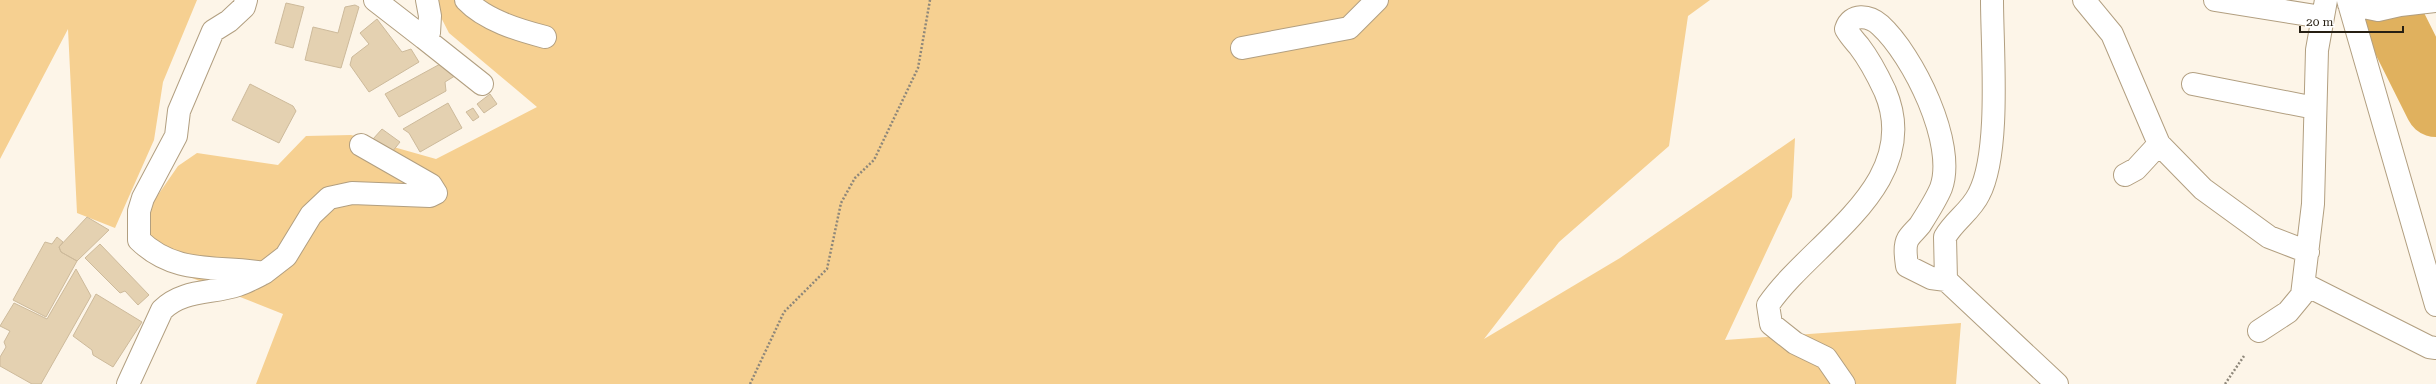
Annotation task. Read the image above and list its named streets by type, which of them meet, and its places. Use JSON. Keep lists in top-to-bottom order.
{
  "scale_bar": "20 m"
}
